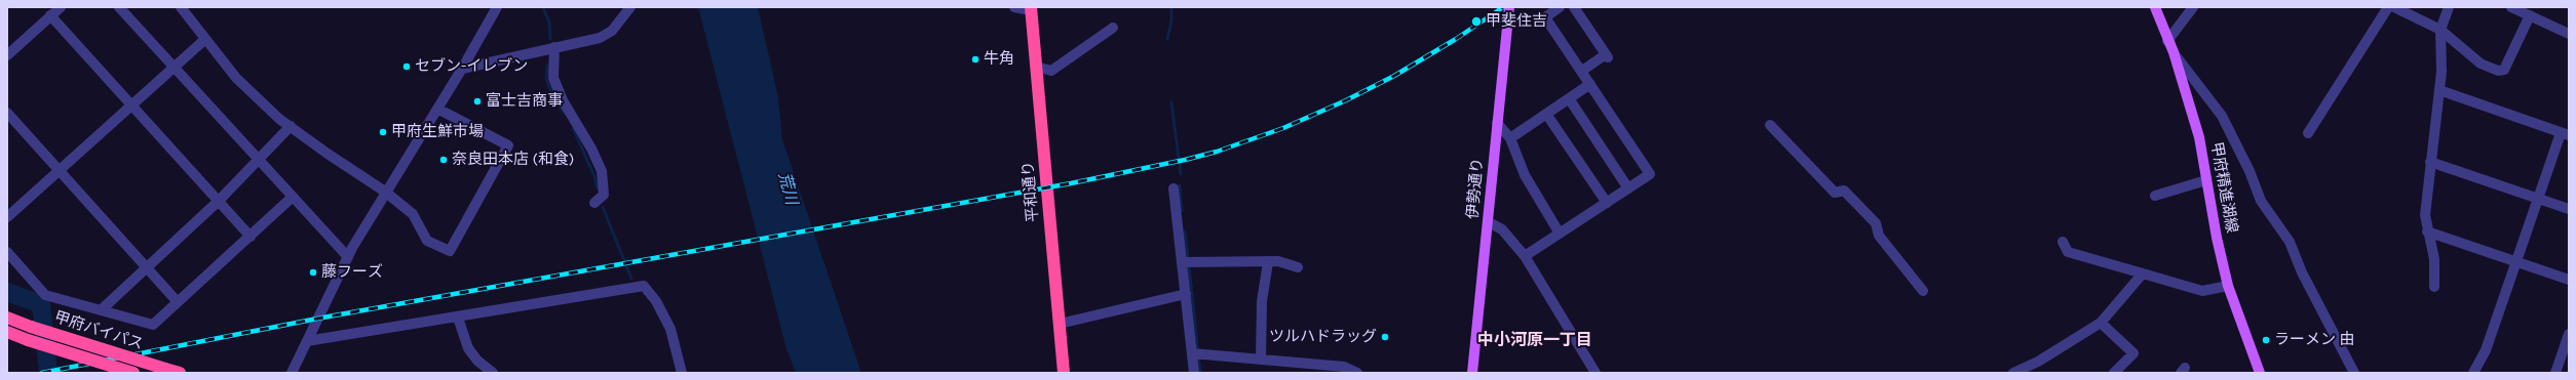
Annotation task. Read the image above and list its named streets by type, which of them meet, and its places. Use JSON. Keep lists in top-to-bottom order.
{
  "streets": {
    "highway": ["平和通り", "甲府バイパス"],
    "main road": ["甲府精進湖線", "伊勢通り"]
  },
  "districts": ["中小河原一丁目"],
  "water": ["荒川"],
  "places": [
    "甲斐住吉",
    "牛角",
    "セブン-イレブン",
    "富士吉商事",
    "甲府生鮮市場",
    "奈良田本店 (和食)",
    "藤フーズ",
    "ツルハドラッグ",
    "ラーメン 由"
  ]
}
